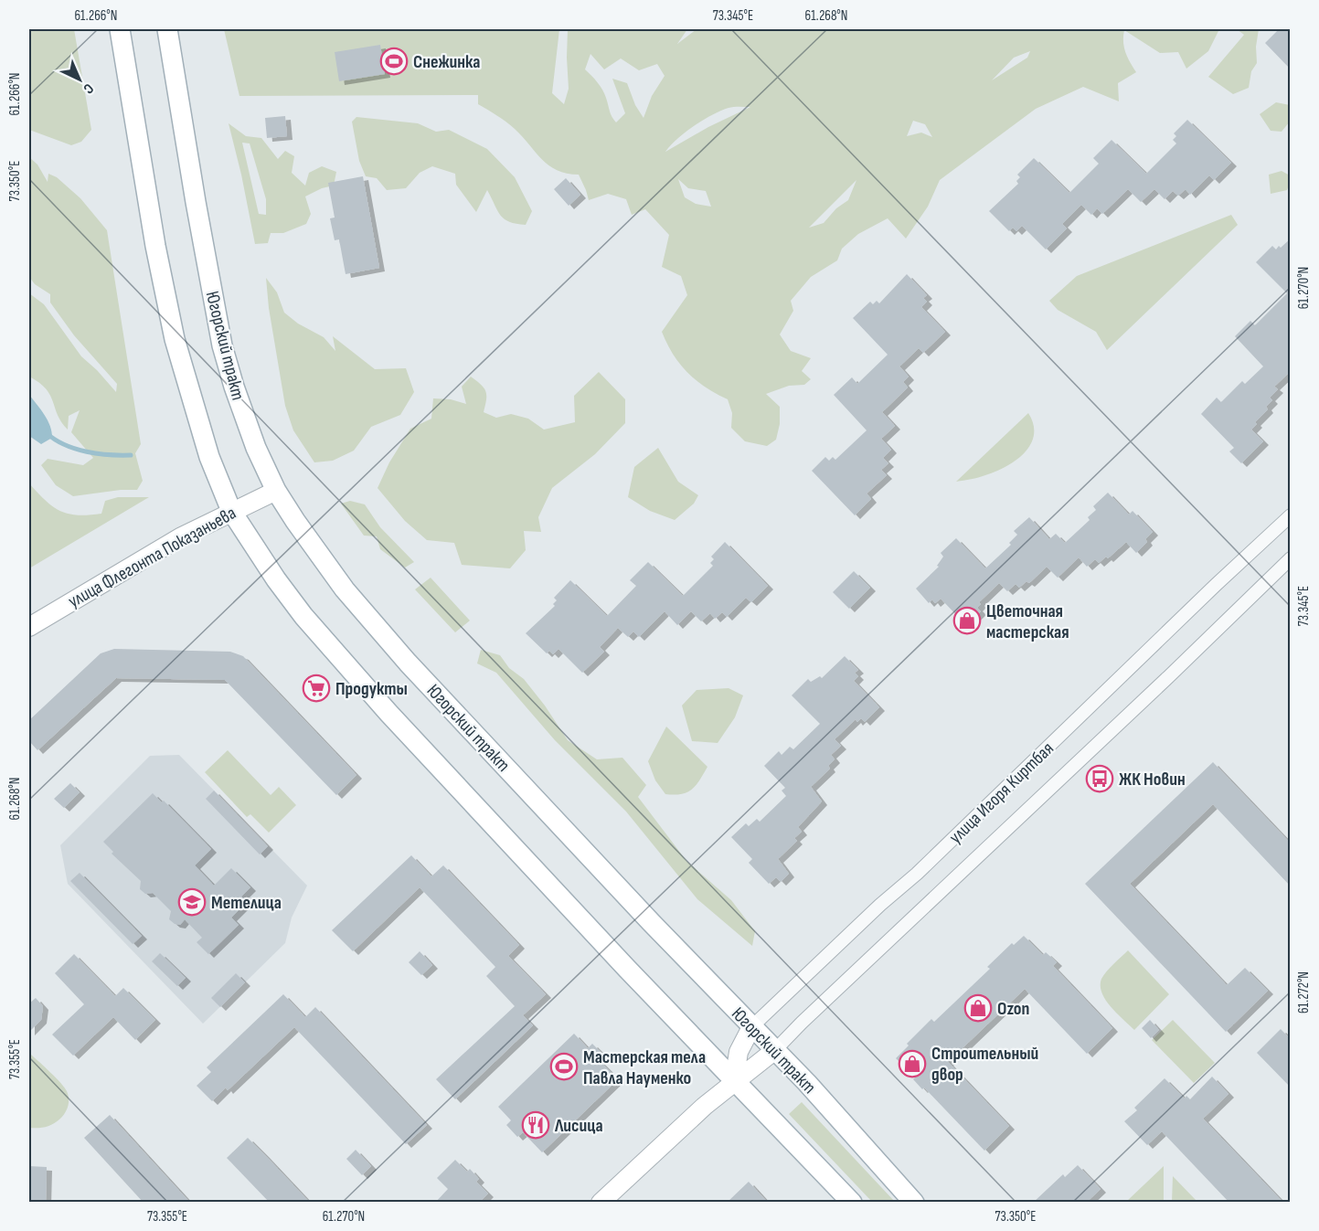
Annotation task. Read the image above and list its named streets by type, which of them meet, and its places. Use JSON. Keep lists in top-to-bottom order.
{
  "streets": {
    "main road": ["Югорский тракт", "улица Флегонта Показаньева", "улица Игоря Киртбая"]
  },
  "crossings": [
    ["Югорский тракт", "улица Флегонта Показаньева"],
    ["Югорский тракт", "улица Игоря Киртбая"]
  ],
  "places": {
    "sports": ["Снежинка", "Мастерская тела Павла Науменко"],
    "shop": ["Цветочная мастерская", "Ozon", "Строительный двор"],
    "supermarket": ["Продукты"],
    "bus stop": ["ЖК Новин"],
    "school or university": ["Метелица"],
    "restaurant": ["Лисица"]
  },
  "north": "bottom right",
  "coordinates": [
    "61.266°N",
    "73.345°E",
    "61.268°N",
    "73.350°E",
    "61.270°N",
    "61.272°N",
    "73.355°E"
  ]
}
